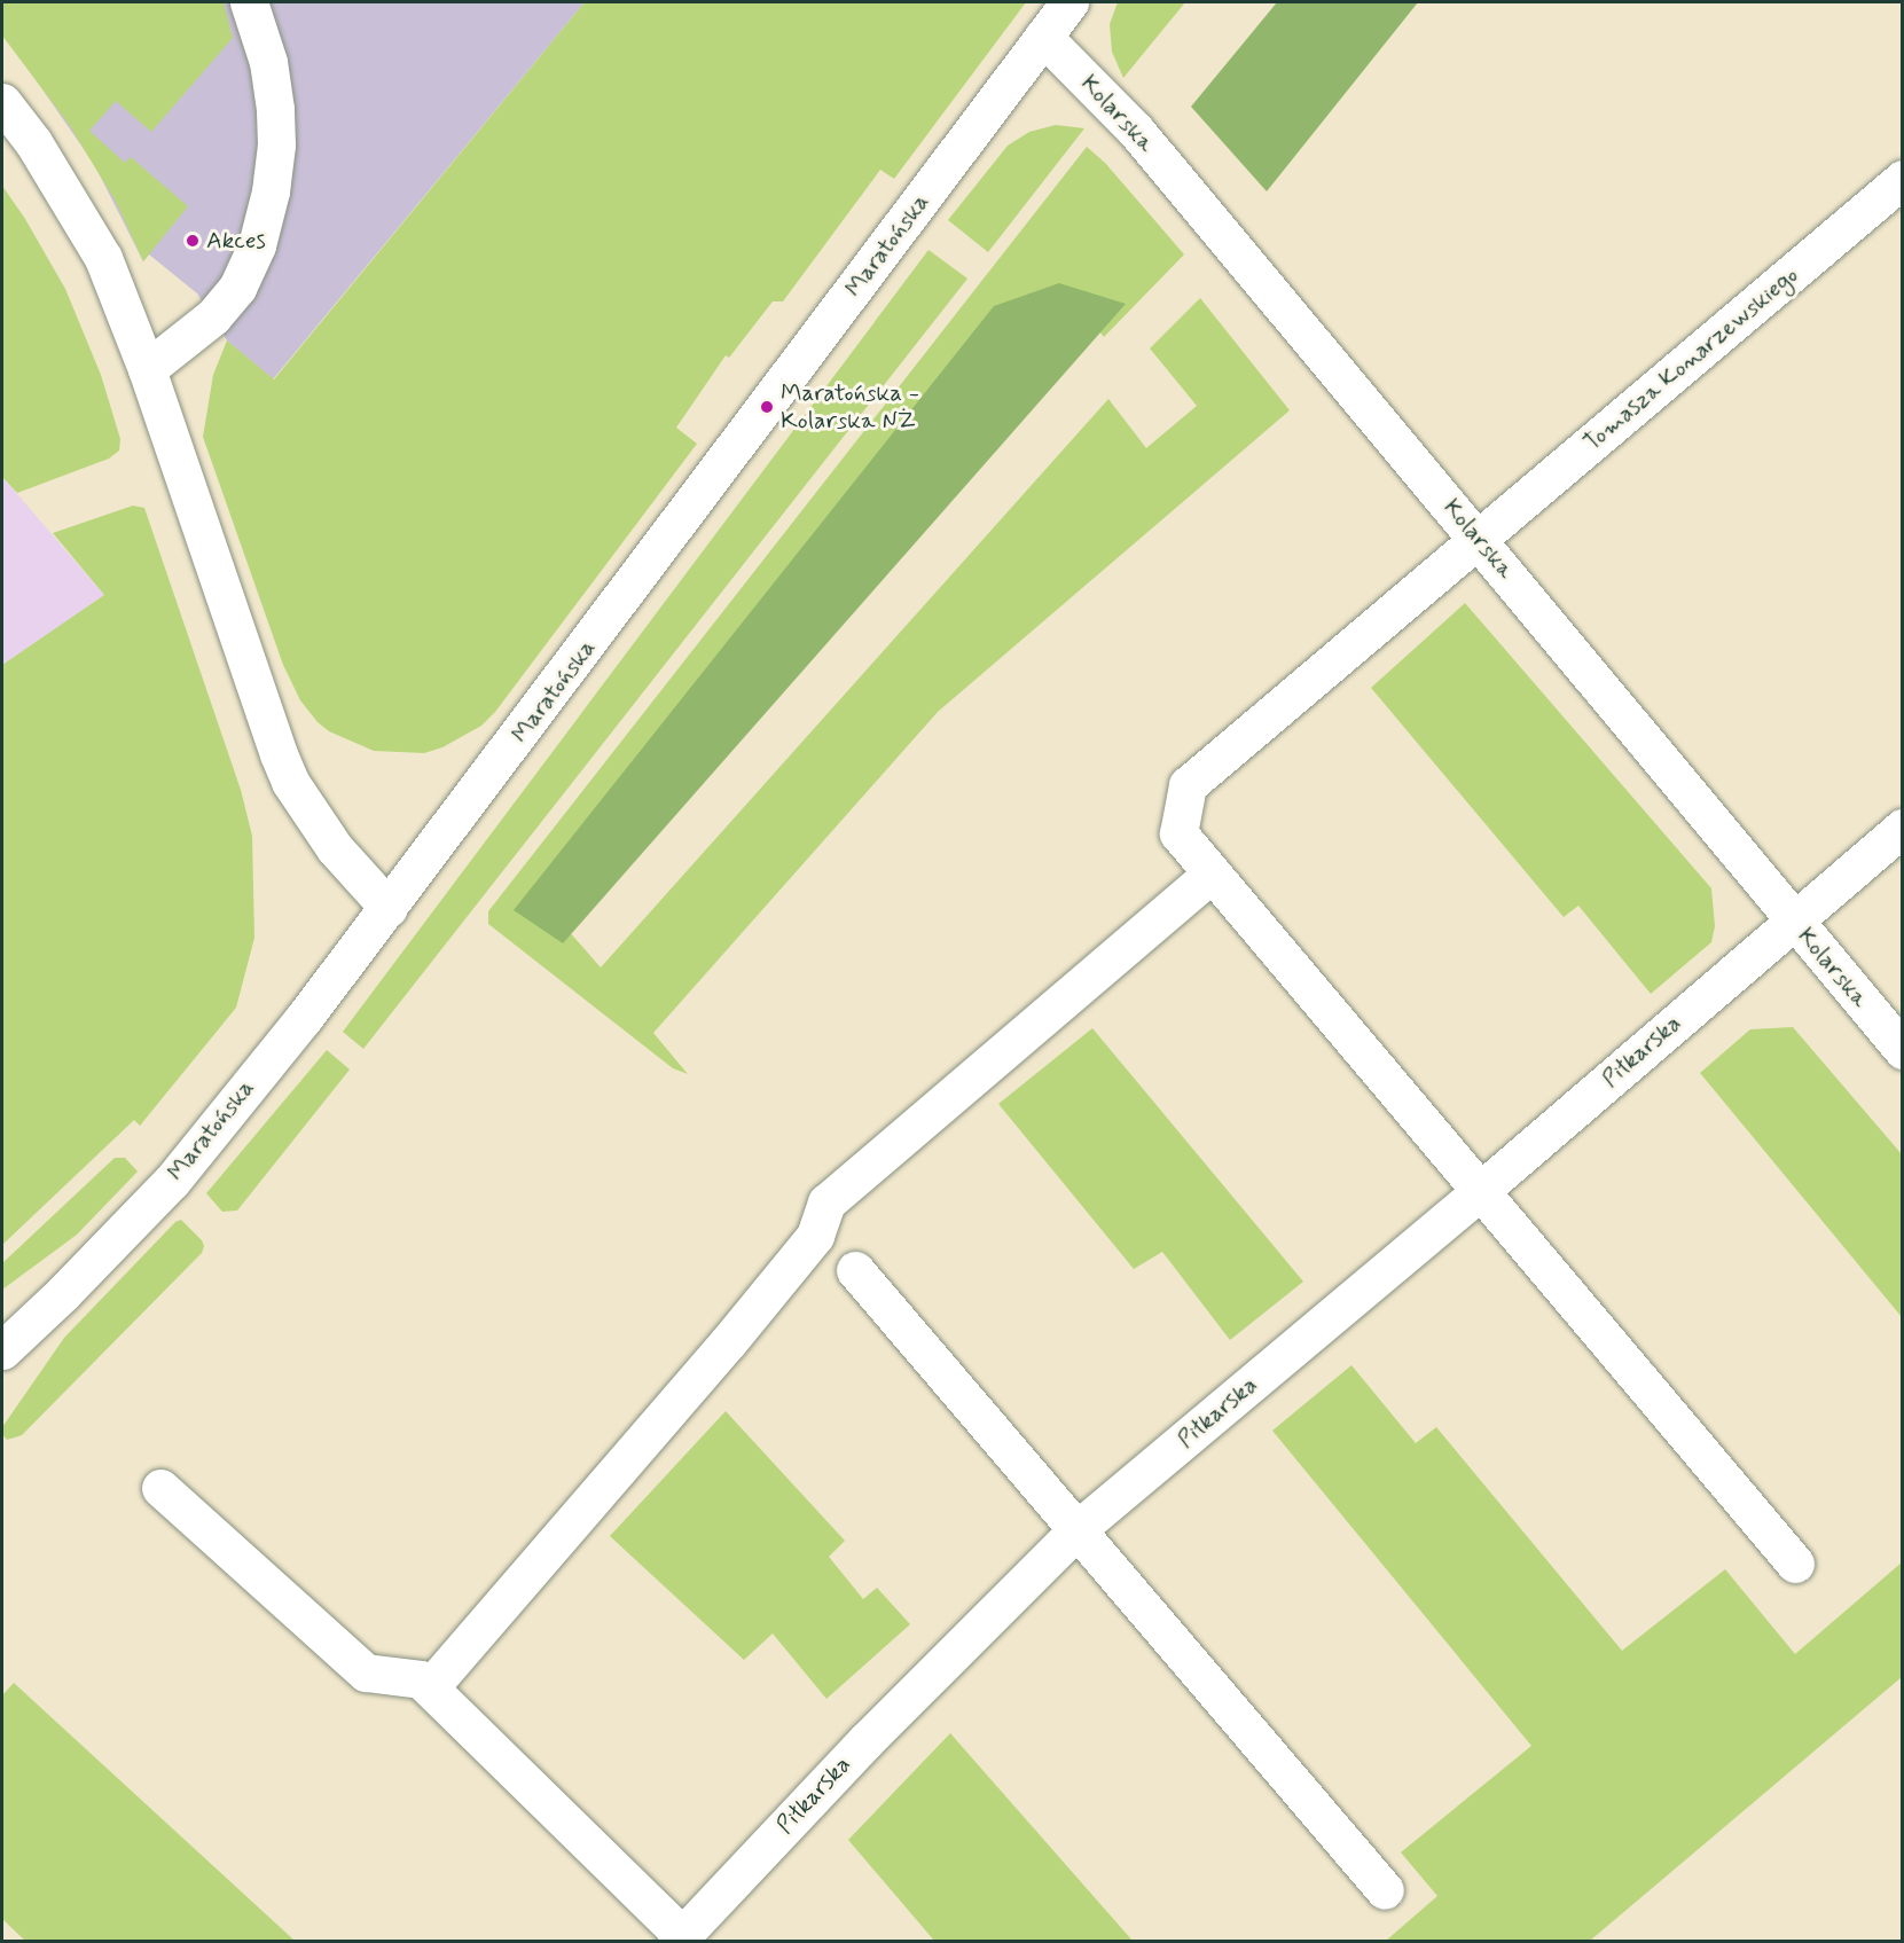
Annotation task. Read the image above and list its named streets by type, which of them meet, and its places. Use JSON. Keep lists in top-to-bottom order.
{
  "streets": {
    "street": [
      "Kolarska",
      "Maratońska",
      "Tomasza Konarzewskiego",
      "Piłkarska"
    ]
  },
  "crossings": [
    ["Kolarska", "Maratońska"],
    ["Kolarska", "Tomasza Konarzewskiego"],
    ["Kolarska", "Piłkarska"]
  ],
  "places": ["Akces", "Maratońska - Kolarska NŻ"]
}
